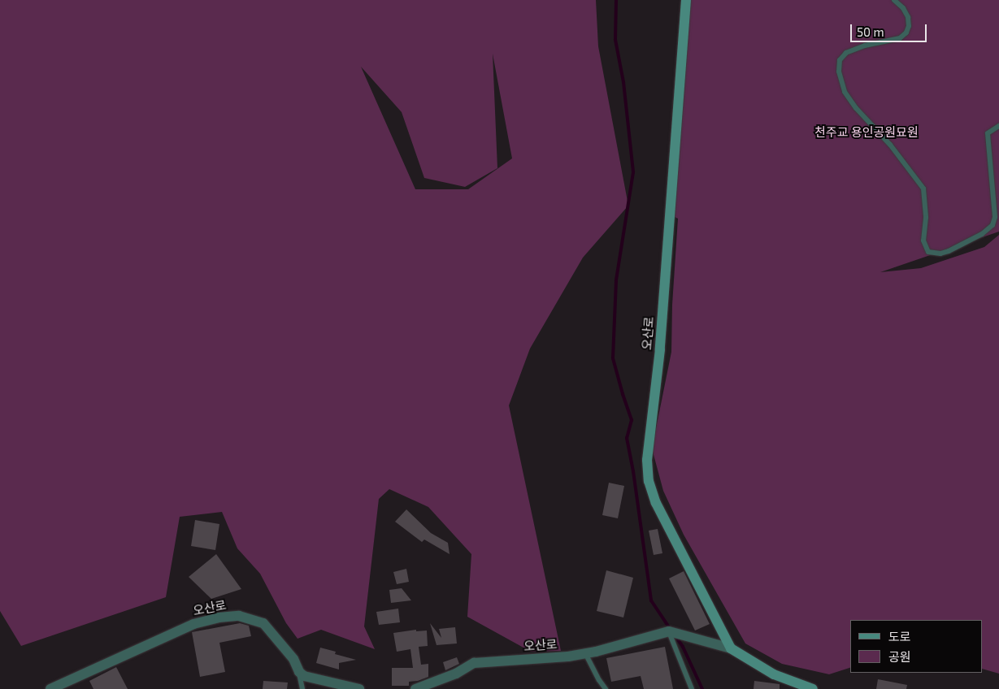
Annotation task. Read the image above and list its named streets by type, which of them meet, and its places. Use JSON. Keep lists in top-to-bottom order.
{
  "streets": {
    "street": ["오산로"]
  },
  "parks": ["천주교 용인공원묘원"],
  "legend": ["도로", "공원"],
  "scale_bar": "50 m"
}
